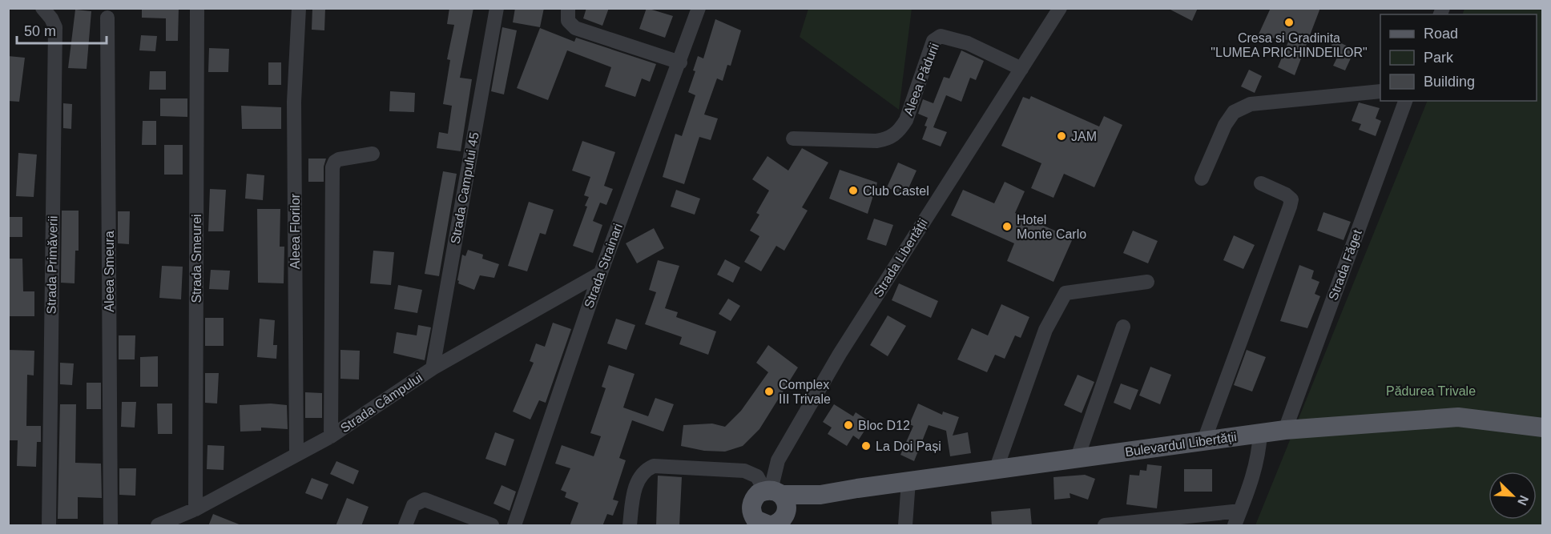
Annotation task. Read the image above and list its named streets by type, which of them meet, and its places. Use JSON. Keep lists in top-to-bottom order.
{
  "streets": {
    "main road": ["Bulevardul Libertății"],
    "street": [
      "Aleea Pădurii",
      "Strada Campului 45",
      "Aleea Florilor",
      "Strada Libertății",
      "Strada Smeurei",
      "Strada Primăverii",
      "Strada Făget",
      "Strada Strainari",
      "Aleea Smeura",
      "Strada Câmpului"
    ]
  },
  "crossings": [
    ["Aleea Pădurii", "Strada Libertății"],
    ["Strada Campului 45", "Strada Câmpului"],
    ["Aleea Florilor", "Strada Câmpului"],
    ["Strada Libertății", "Bulevardul Libertății"],
    ["Strada Smeurei", "Strada Câmpului"],
    ["Strada Făget", "Bulevardul Libertății"],
    ["Strada Strainari", "Strada Câmpului"]
  ],
  "parks": ["Pădurea Trivale"],
  "places": [
    "Cresa si Gradinita \"LUMEA PRICHINDEILOR\"",
    "JAM",
    "Club Castel",
    "Hotel Monte Carlo",
    "Complex III Trivale",
    "Bloc D12",
    "La Doi Pași"
  ],
  "legend": ["Road", "Park", "Building"],
  "scale_bar": "50 m",
  "north": "bottom right"
}
